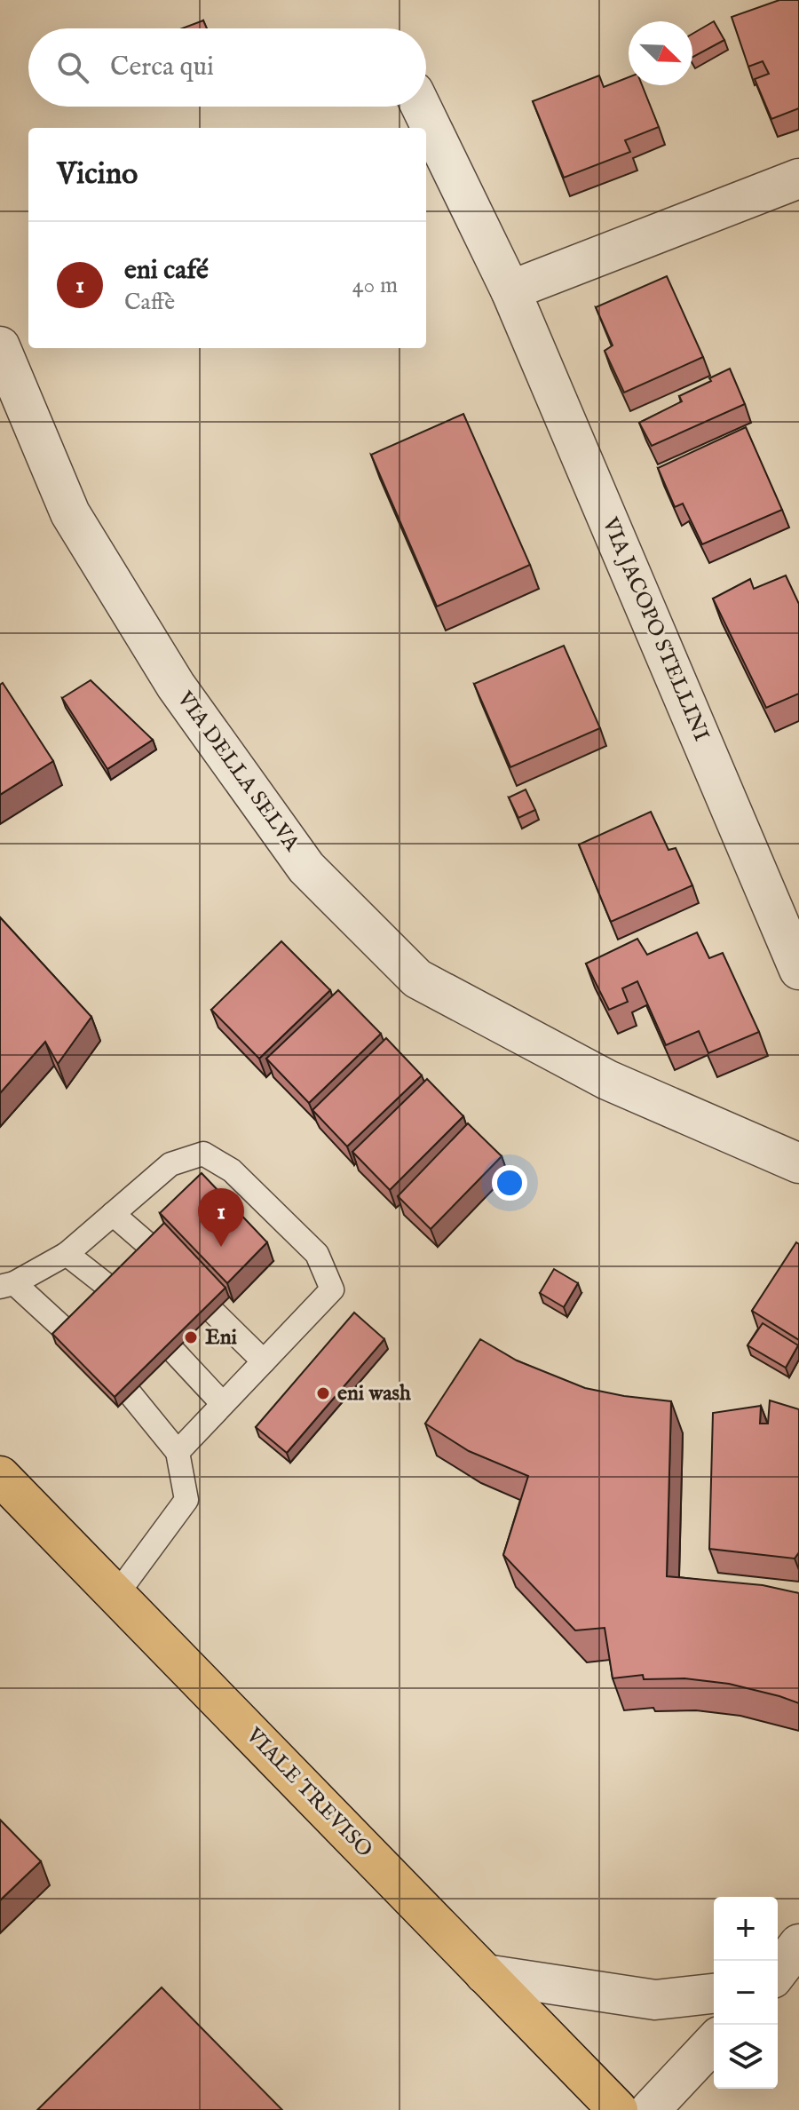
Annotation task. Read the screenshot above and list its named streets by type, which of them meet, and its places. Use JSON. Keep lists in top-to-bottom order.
{
  "streets": {
    "main road": ["VIALE TREVISO"],
    "street": ["VIA JACOPO STELLINI", "VIA DELLA SELVA"]
  },
  "places": ["Eni", "eni wash"],
  "north": "bottom right",
  "page": {
    "search": "Cerca qui",
    "heading": "Vicino",
    "list": [
      {
        "mark": "1",
        "name": "eni café",
        "note": "Caffè",
        "value": "40 m"
      }
    ],
    "pins": "1",
    "map_buttons": ["+", "−"]
  }
}
